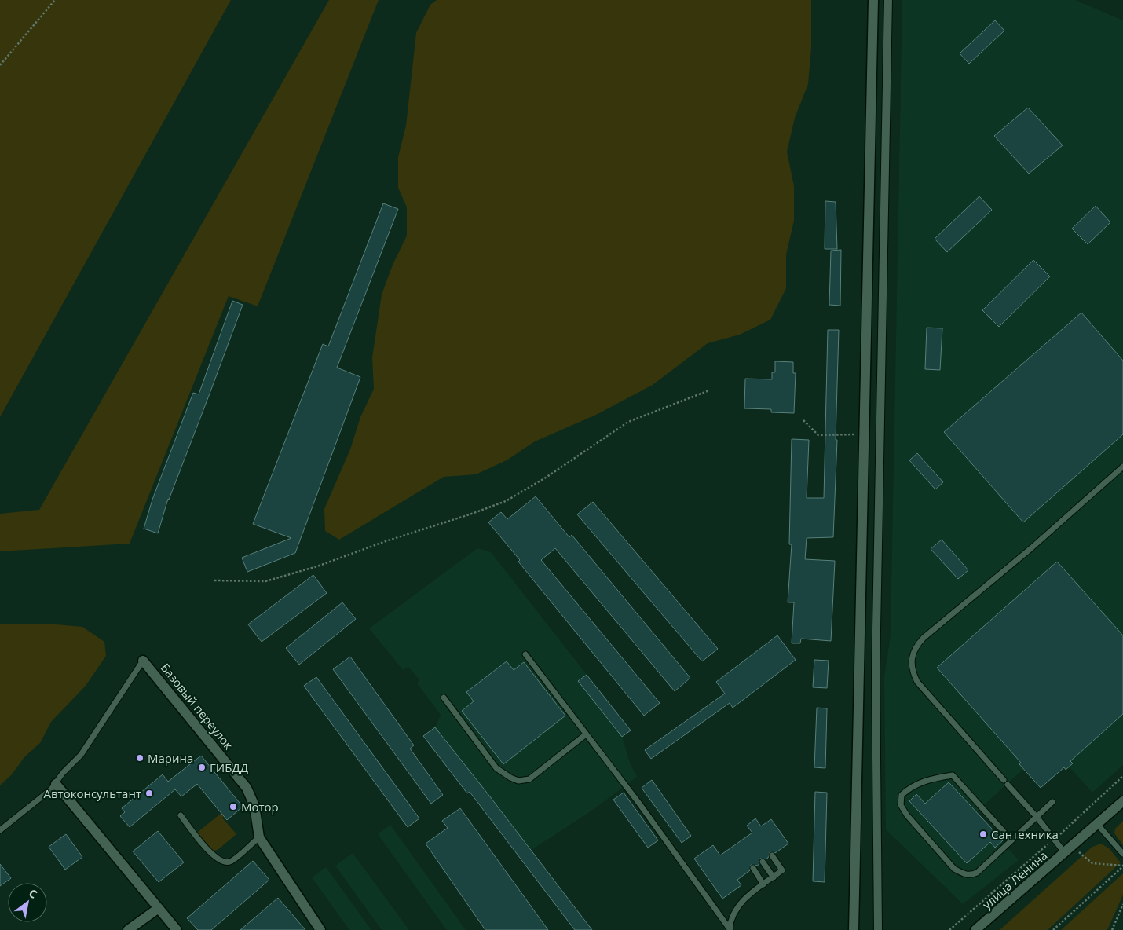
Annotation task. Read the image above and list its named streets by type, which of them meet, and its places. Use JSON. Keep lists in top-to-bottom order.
{
  "streets": {
    "street": ["Базовый переулок", "улица Ленина"]
  },
  "places": [
    "Марина",
    "ГИБДД",
    "Автоконсультант",
    "Мотор",
    "Сантехника"
  ],
  "north": "top right"
}
